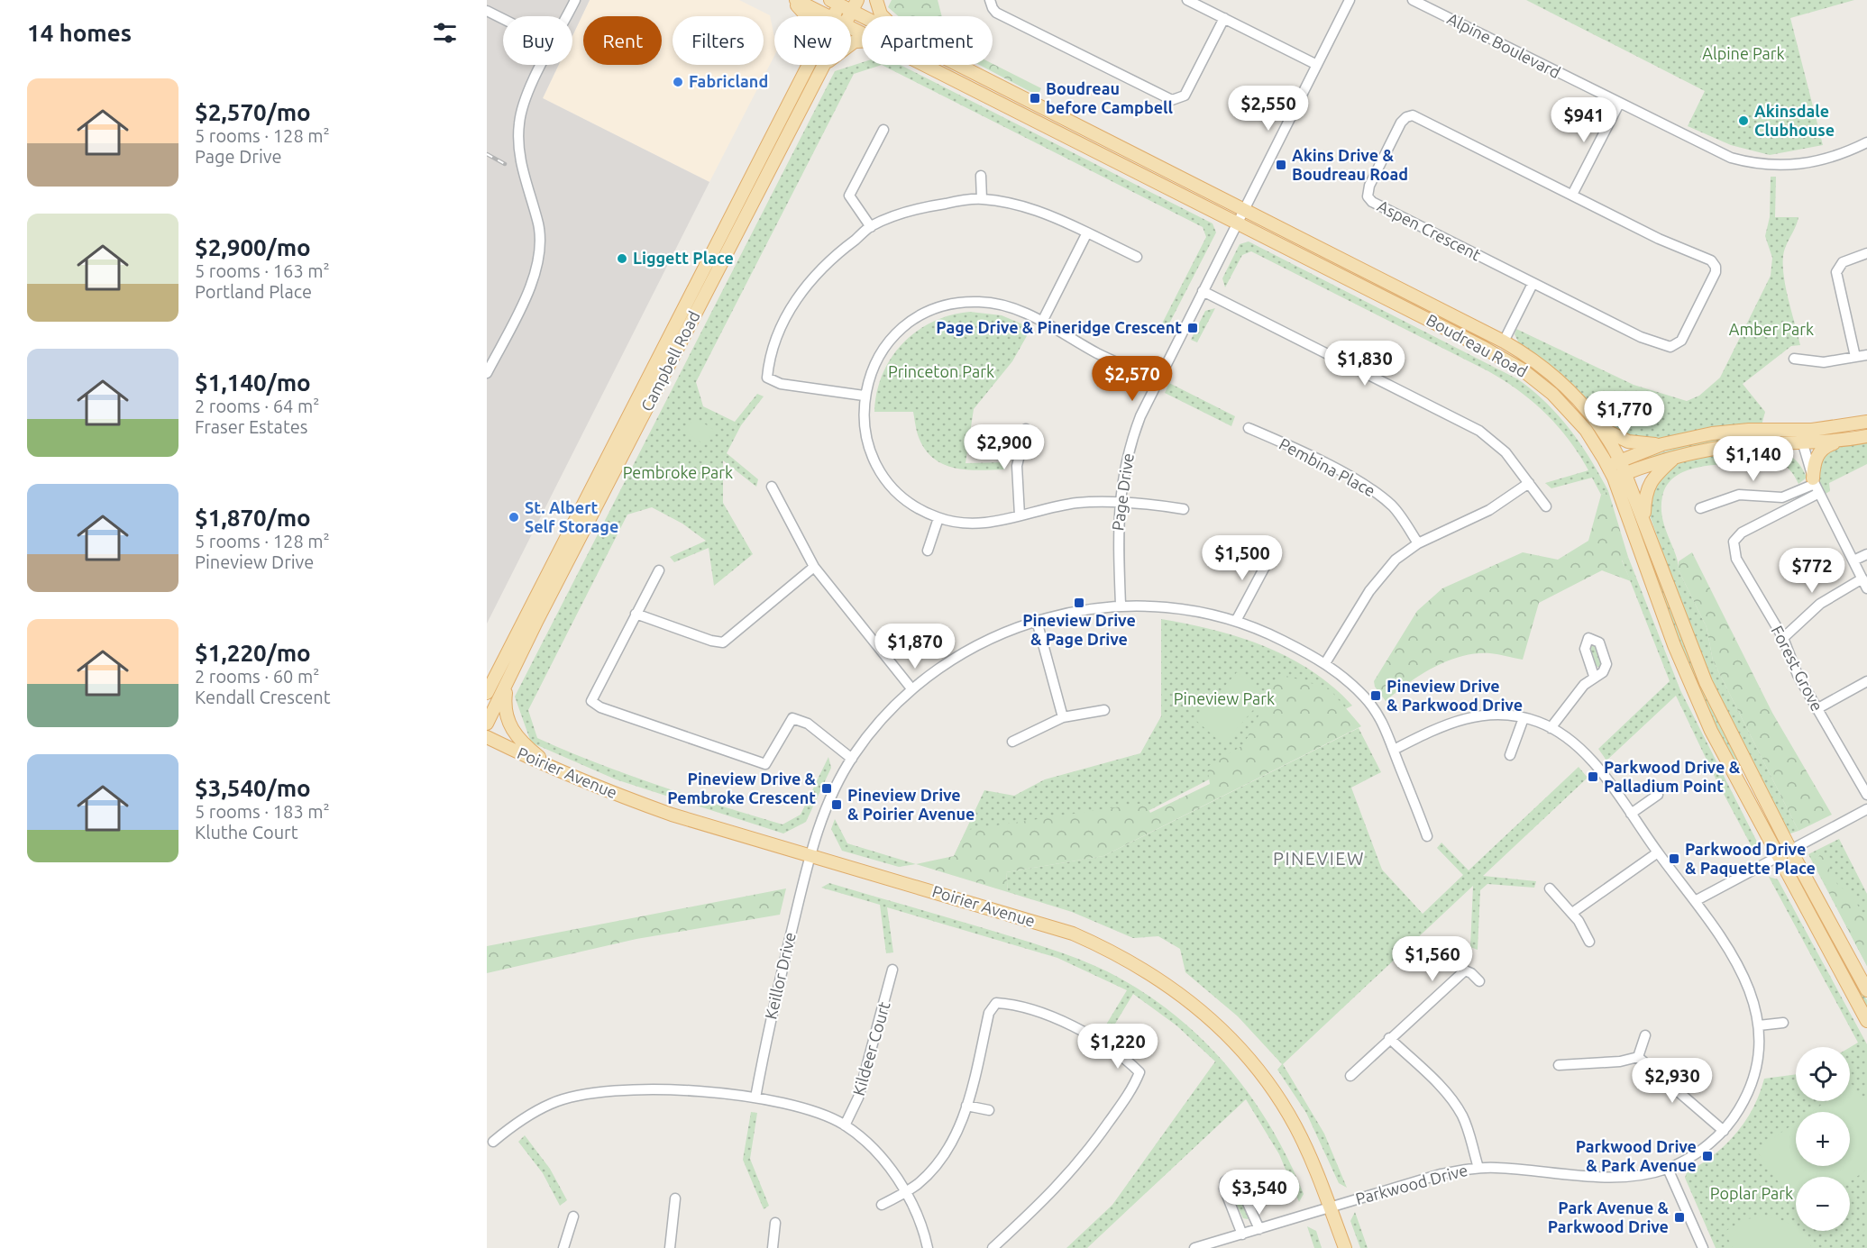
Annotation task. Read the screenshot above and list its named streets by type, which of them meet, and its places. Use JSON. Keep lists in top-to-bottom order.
{
  "streets": {
    "main road": ["Boudreau Road", "Campbell Road", "Poirier Avenue"],
    "street": [
      "Alpine Boulevard",
      "Aspen Crescent",
      "Pembina Place",
      "Page Drive",
      "Forest Grove",
      "Keillor Drive",
      "Kildeer Court",
      "Parkwood Drive"
    ]
  },
  "crossings": [
    ["Boudreau Road", "Campbell Road"],
    ["Boudreau Road", "Page Drive"],
    ["Page Drive", "Keillor Drive"],
    ["Poirier Avenue", "Keillor Drive"],
    ["Poirier Avenue", "Parkwood Drive"],
    ["Keillor Drive", "Parkwood Drive"]
  ],
  "districts": ["PINEVIEW"],
  "parks": [
    "Alpine Park",
    "Amber Park",
    "Princeton Park",
    "Pembroke Park",
    "Pineview Park",
    "Poplar Park"
  ],
  "places": {
    "other": [
      "Fabricland",
      "Akinsdale Clubhouse",
      "Liggett Place",
      "St. Albert Self Storage"
    ],
    "transit": [
      "Boudreau before Campbell",
      "Akins Drive & Boudreau Road",
      "Page Drive & Pineridge Crescent",
      "Pineview Drive & Page Drive",
      "Pineview Drive & Parkwood Drive",
      "Parkwood Drive & Palladium Point",
      "Pineview Drive & Pembroke Crescent",
      "Pineview Drive & Poirier Avenue",
      "Parkwood Drive & Paquette Place",
      "Parkwood Drive & Park Avenue",
      "Park Avenue & Parkwood Drive"
    ]
  },
  "page": {
    "heading": "14 homes",
    "chip": [
      "Buy",
      "Rent",
      "Filters",
      "New",
      "Apartment"
    ],
    "list": [
      {
        "name": "$2,570/mo",
        "note": "5 rooms · 128 m² · Page Drive"
      },
      {
        "name": "$2,900/mo",
        "note": "5 rooms · 163 m² · Portland Place"
      },
      {
        "name": "$1,140/mo",
        "note": "2 rooms · 64 m² · Fraser Estates"
      },
      {
        "name": "$1,870/mo",
        "note": "5 rooms · 128 m² · Pineview Drive"
      },
      {
        "name": "$1,220/mo",
        "note": "2 rooms · 60 m² · Kendall Crescent"
      },
      {
        "name": "$3,540/mo",
        "note": "5 rooms · 183 m² · Kluthe Court"
      }
    ],
    "price": [
      "$2,550",
      "$941",
      "$1,830",
      "$2,570",
      "$1,770",
      "$2,900",
      "$1,140",
      "$1,500",
      "$772",
      "$1,870",
      "$1,560",
      "$1,220",
      "$2,930",
      "$3,540"
    ],
    "map_buttons": ["+", "−"]
  }
}
